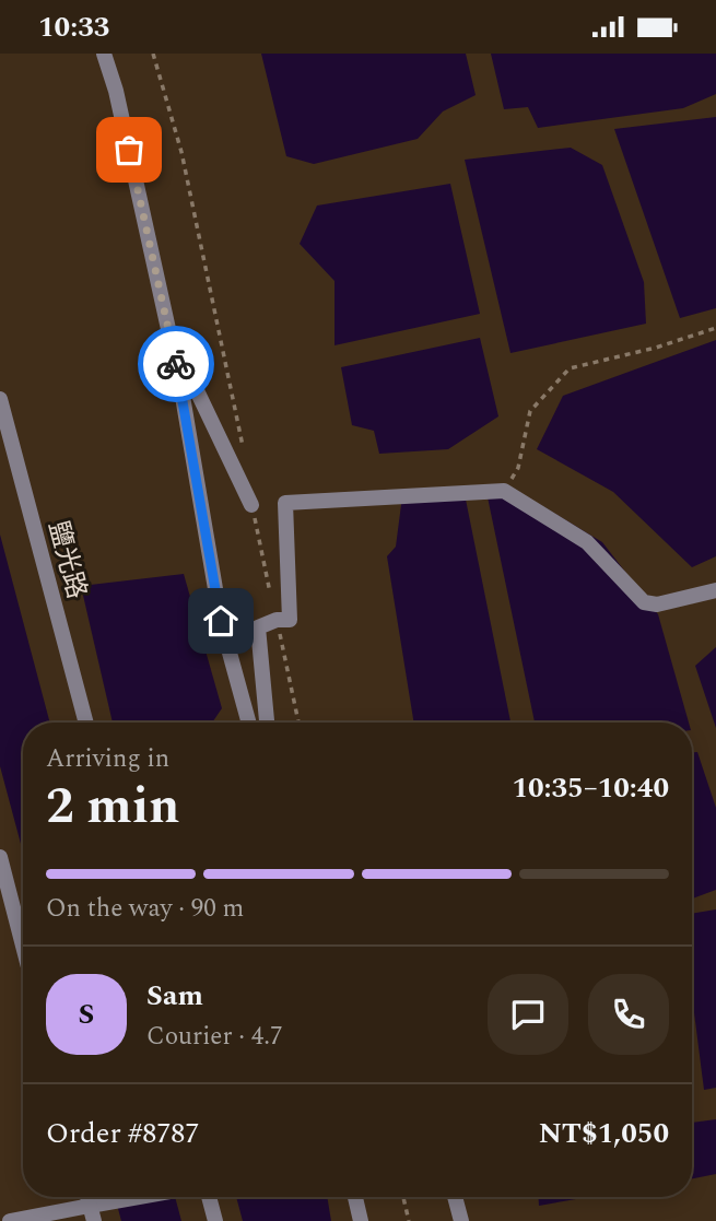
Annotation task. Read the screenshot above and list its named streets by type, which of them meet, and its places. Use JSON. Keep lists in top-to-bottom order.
{
  "streets": {
    "street": ["鹽光路"]
  },
  "page": {
    "status": "10:33",
    "heading": ["2 min", "Arriving in", "10:35–10:40"],
    "panel": [
      "Sam",
      "Courier · 4.7",
      "Order #8787",
      "NT$1,050"
    ],
    "bar": "On the way · 90 m",
    "round": "S"
  }
}
